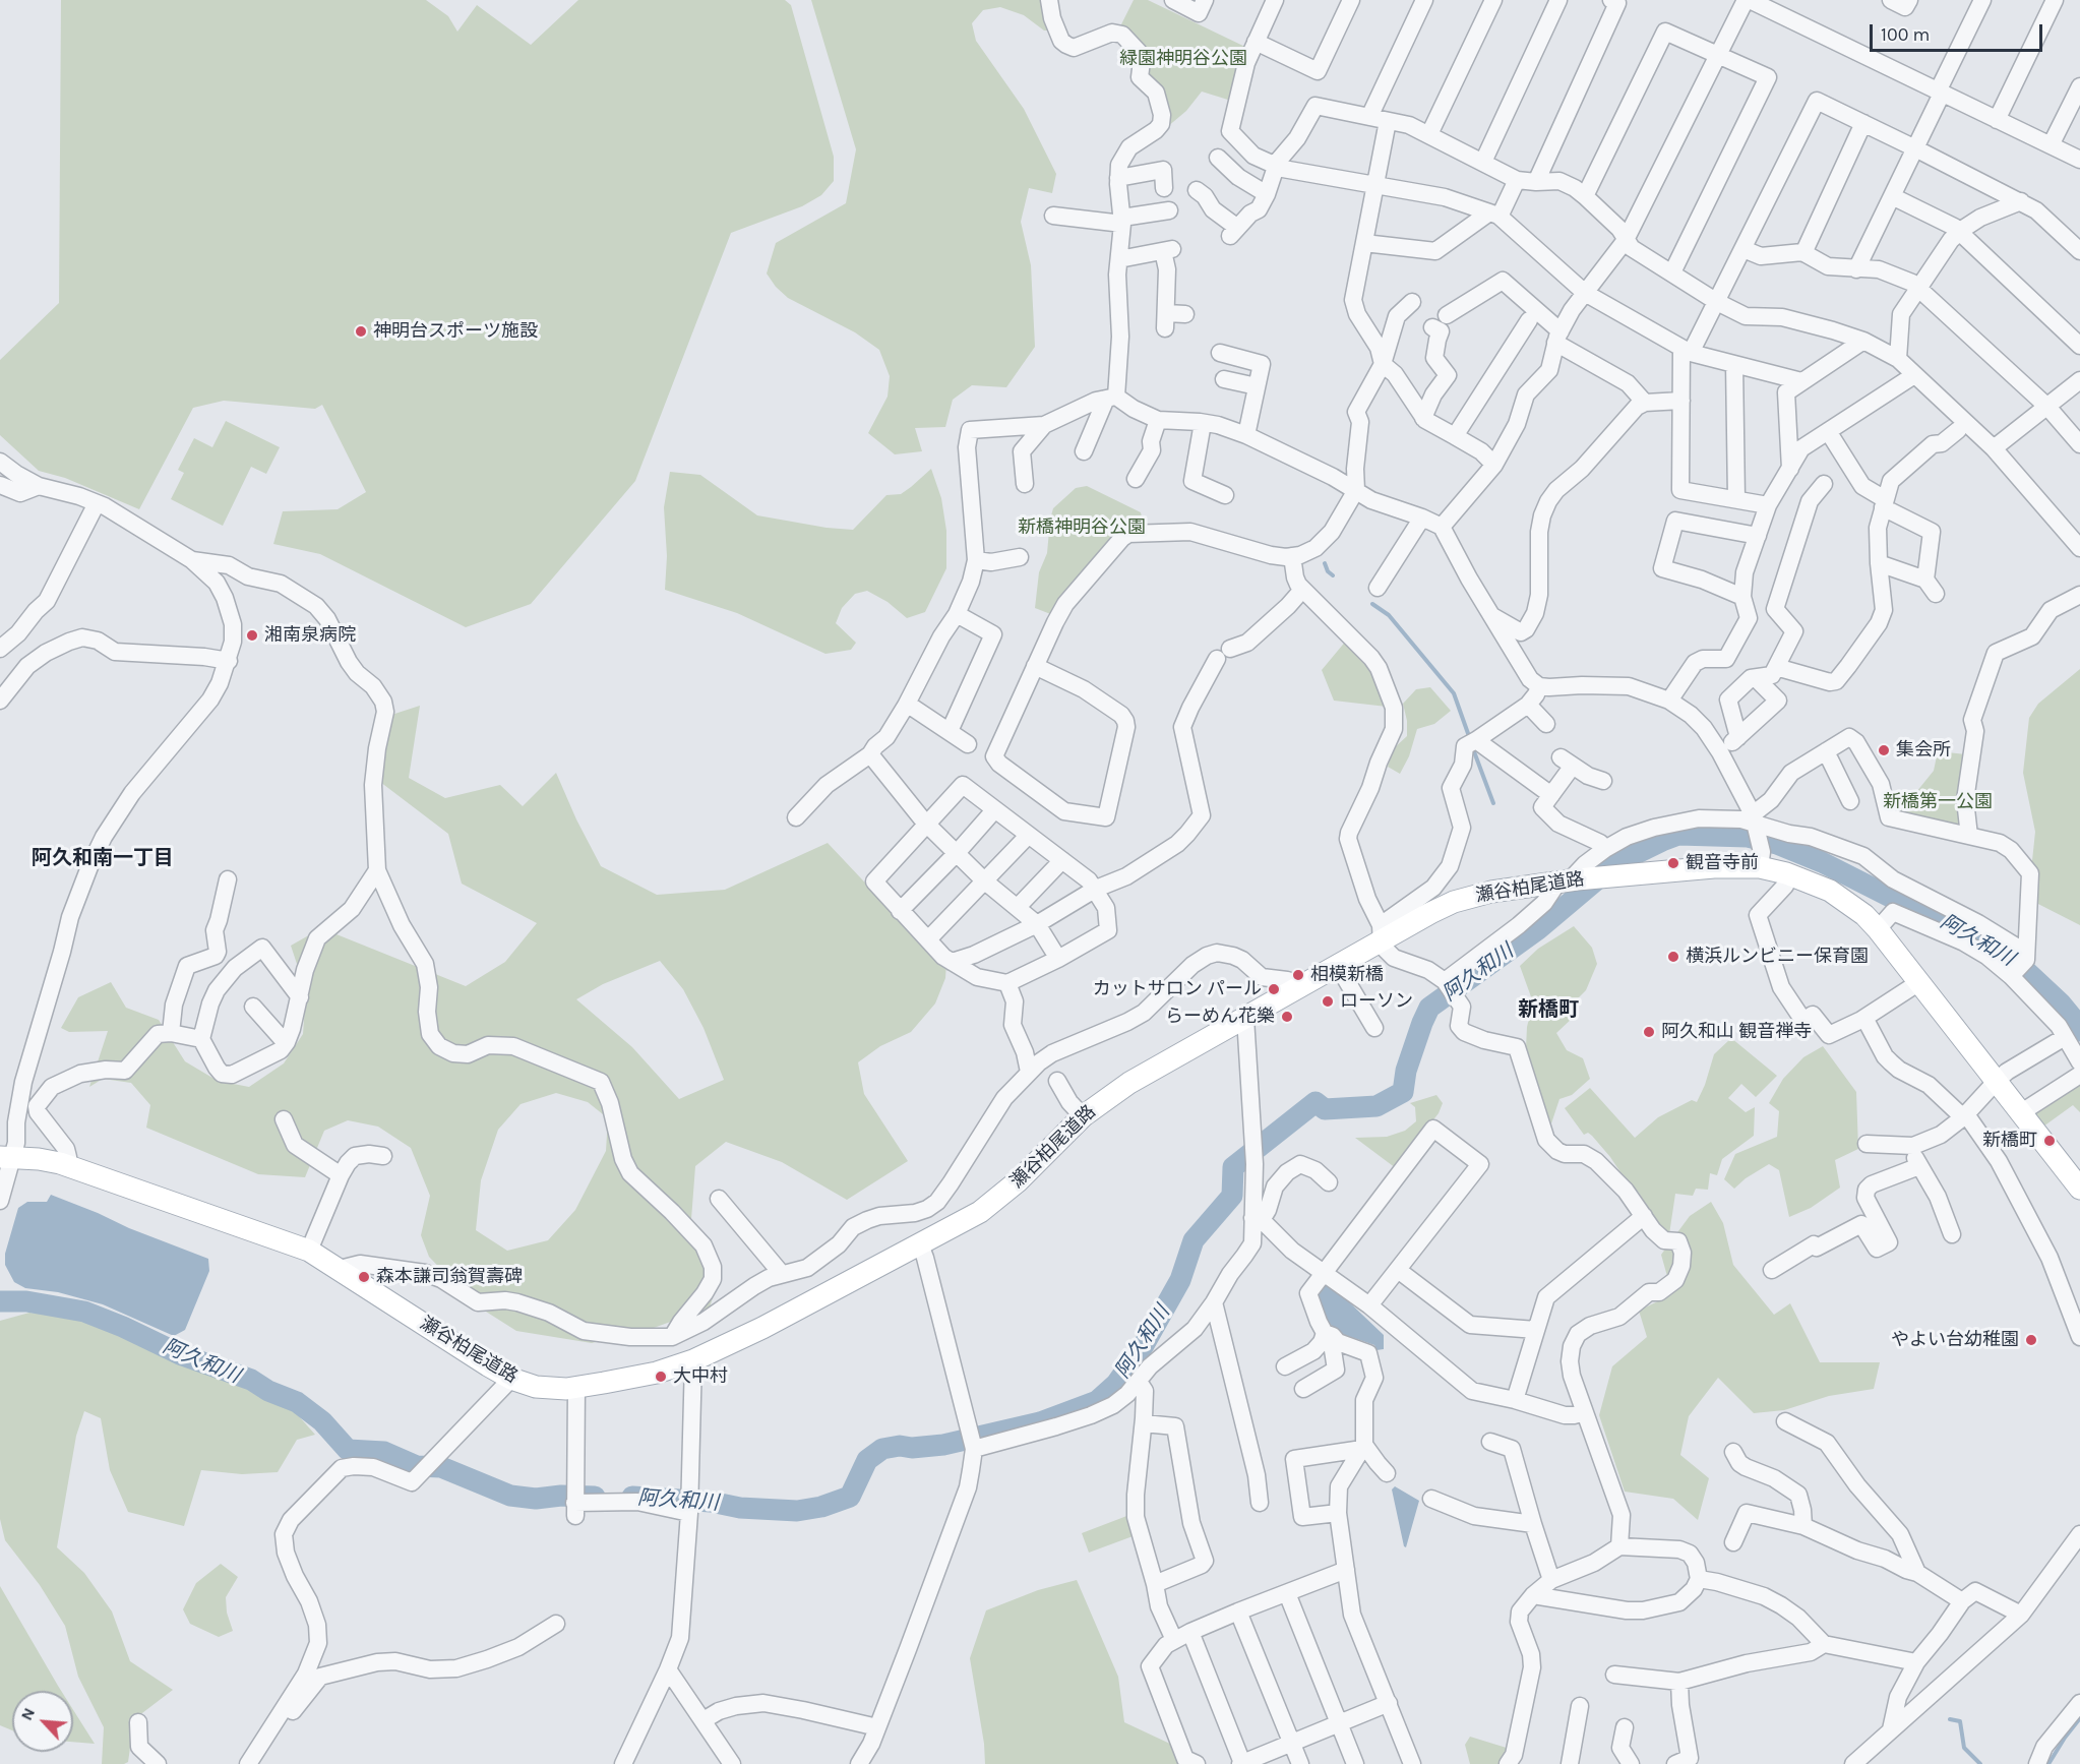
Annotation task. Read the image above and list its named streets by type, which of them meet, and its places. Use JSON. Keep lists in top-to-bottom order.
{
  "streets": {
    "main road": ["瀬谷柏尾道路"]
  },
  "districts": ["阿久和南一丁目", "新橋町"],
  "water": ["阿久和川"],
  "parks": ["緑園神明谷公園", "新橋神明谷公園", "新橋第一公園"],
  "places": [
    "神明台スポーツ施設",
    "湘南泉病院",
    "集会所",
    "観音寺前",
    "横浜ルンビニー保育園",
    "相模新橋",
    "カットサロン パール",
    "ローソン",
    "らーめん花樂",
    "阿久和山 観音禅寺",
    "新橋町",
    "森本謙司翁賀壽碑",
    "やよい台幼稚園",
    "大中村"
  ],
  "scale_bar": "100 m",
  "north": "top left"
}
